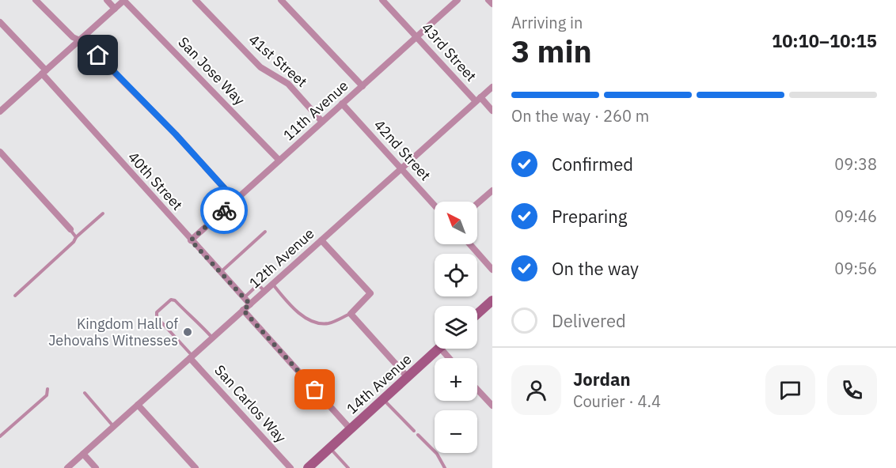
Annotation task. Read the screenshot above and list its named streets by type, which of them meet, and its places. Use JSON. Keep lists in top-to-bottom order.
{
  "streets": {
    "street": [
      "43rd Street",
      "41st Street",
      "San Jose Way",
      "11th Avenue",
      "42nd Street",
      "40th Street",
      "12th Avenue",
      "14th Avenue",
      "San Carlos Way"
    ]
  },
  "crossings": [
    ["43rd Street", "11th Avenue"],
    ["43rd Street", "12th Avenue"],
    ["41st Street", "11th Avenue"],
    ["San Jose Way", "11th Avenue"],
    ["11th Avenue", "42nd Street"],
    ["11th Avenue", "40th Street"],
    ["42nd Street", "12th Avenue"],
    ["40th Street", "12th Avenue"],
    ["12th Avenue", "San Carlos Way"]
  ],
  "places": ["Kingdom Hall of Jehovahs Witnesses"],
  "north": "top left",
  "page": {
    "heading": ["3 min", "Arriving in", "10:10–10:15"],
    "panel": ["Jordan", "Courier · 4.4"],
    "bar": "On the way · 260 m",
    "list": [
      ["Confirmed", "09:38"],
      ["Preparing", "09:46"],
      ["On the way", "09:56"],
      "Delivered"
    ],
    "map_buttons": ["+", "−"]
  }
}
